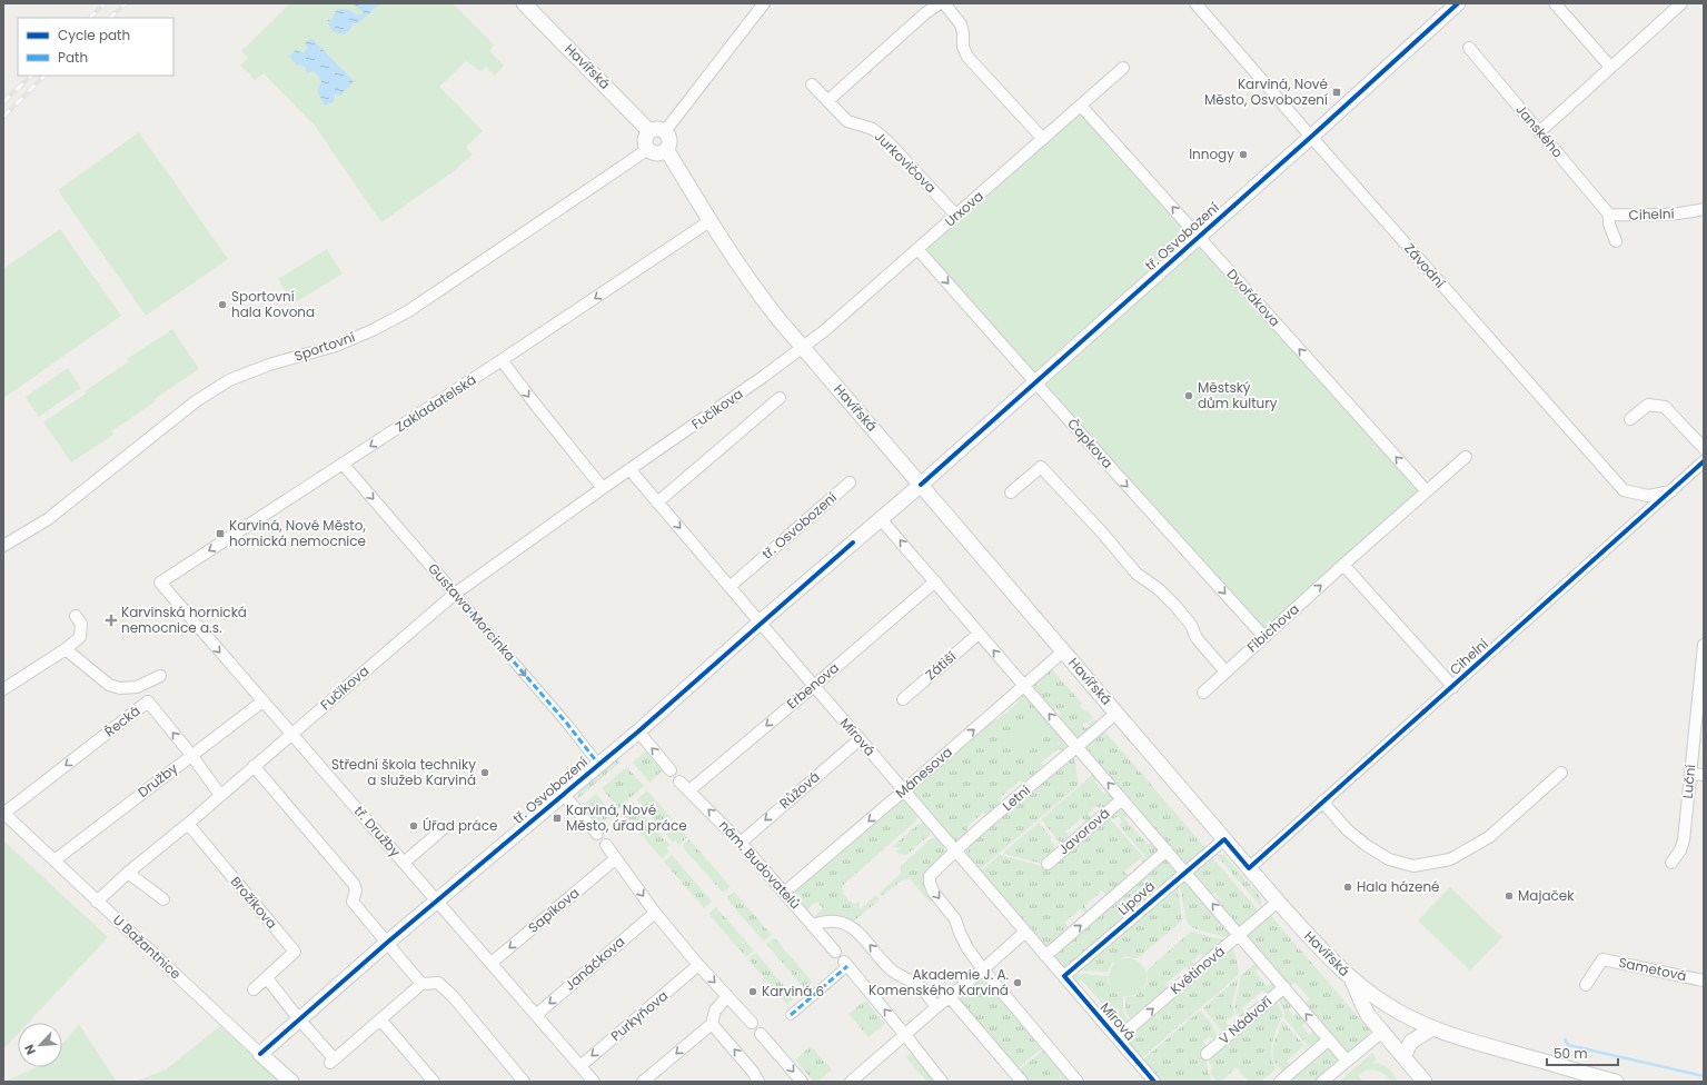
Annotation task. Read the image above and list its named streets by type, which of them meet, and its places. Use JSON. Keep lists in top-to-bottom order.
{
  "streets": {
    "street": [
      "Havířská",
      "Janského",
      "Jurkovičova",
      "Urxova",
      "Cihelní",
      "tř. Osvobození",
      "Závodní",
      "Dvořákova",
      "Sportovní",
      "Zakladatelská",
      "Fučíkova",
      "Čapkova",
      "Gustawa Morcinka",
      "Fibichova",
      "Zátiší",
      "Erbenova",
      "Řecká",
      "Mírová",
      "Mánesova",
      "Družby",
      "Luční",
      "Růžová",
      "Letní",
      "tř. Družby",
      "Javorová",
      "nám. Budovatelů",
      "Lipová",
      "Brožíkova",
      "Sapíkova",
      "U Bažantnice",
      "Janáčkova",
      "Sametová",
      "Květinová",
      "Purkyňova",
      "V Nádvoří"
    ]
  },
  "crossings": [
    ["Havířská", "Urxova"],
    ["Havířská", "Cihelní"],
    ["Havířská", "tř. Osvobození"],
    ["Havířská", "Sportovní"],
    ["Havířská", "Zakladatelská"],
    ["Havířská", "Fučíkova"],
    ["Havířská", "Mánesova"],
    ["Havířská", "Letní"],
    ["Havířská", "Lipová"],
    ["Havířská", "Květinová"],
    ["Janského", "Cihelní"],
    ["Jurkovičova", "Urxova"],
    ["Urxova", "Dvořákova"],
    ["Urxova", "Fučíkova"],
    ["Urxova", "Čapkova"],
    ["Cihelní", "Závodní"],
    ["tř. Osvobození", "Závodní"],
    ["tř. Osvobození", "Dvořákova"],
    ["tř. Osvobození", "Čapkova"],
    ["tř. Osvobození", "Gustawa Morcinka"],
    ["tř. Osvobození", "Mírová"],
    ["tř. Osvobození", "tř. Družby"],
    ["tř. Osvobození", "U Bažantnice"],
    ["Dvořákova", "Fibichova"],
    ["Zakladatelská", "Gustawa Morcinka"],
    ["Zakladatelská", "tř. Družby"],
    ["Fučíkova", "Gustawa Morcinka"],
    ["Fučíkova", "Řecká"],
    ["Fučíkova", "tř. Družby"],
    ["Fučíkova", "Brožíkova"],
    ["Fučíkova", "U Bažantnice"],
    ["Čapkova", "Fibichova"],
    ["Erbenova", "Mírová"],
    ["Erbenova", "nám. Budovatelů"],
    ["Řecká", "Družby"],
    ["Řecká", "U Bažantnice"],
    ["Mírová", "Mánesova"],
    ["Mírová", "Růžová"],
    ["Mírová", "Letní"],
    ["Mírová", "Lipová"],
    ["Mírová", "Květinová"],
    ["Mánesova", "nám. Budovatelů"],
    ["Družby", "tř. Družby"],
    ["Družby", "U Bažantnice"],
    ["Růžová", "nám. Budovatelů"],
    ["tř. Družby", "Sapíkova"],
    ["tř. Družby", "Janáčkova"],
    ["tř. Družby", "Purkyňova"]
  ],
  "one_way": [
    "Dvořákova",
    "Zakladatelská",
    "Čapkova",
    "Gustawa Morcinka",
    "Erbenova",
    "Růžová",
    "Sapíkova",
    "Janáčkova",
    "Květinová"
  ],
  "places": {
    "transit": ["Karviná, Nové Město, Osvobození", "Karviná, Nové Město, hornická nemocnice", "Karviná, Nové Město, úřad práce"],
    "other": [
      "Innogy",
      "Sportovní hala Kovona",
      "Městský dům kultury",
      "Střední škola techniky a služeb Karviná",
      "Úřad práce",
      "Hala házené",
      "Majaček",
      "Akademie J. A. Komenského Karviná",
      "Karviná 6"
    ],
    "health": ["Karvinská hornická nemocnice a.s."]
  },
  "legend": ["Cycle path", "Path"],
  "scale_bar": "50 m",
  "north": "bottom left"
}
